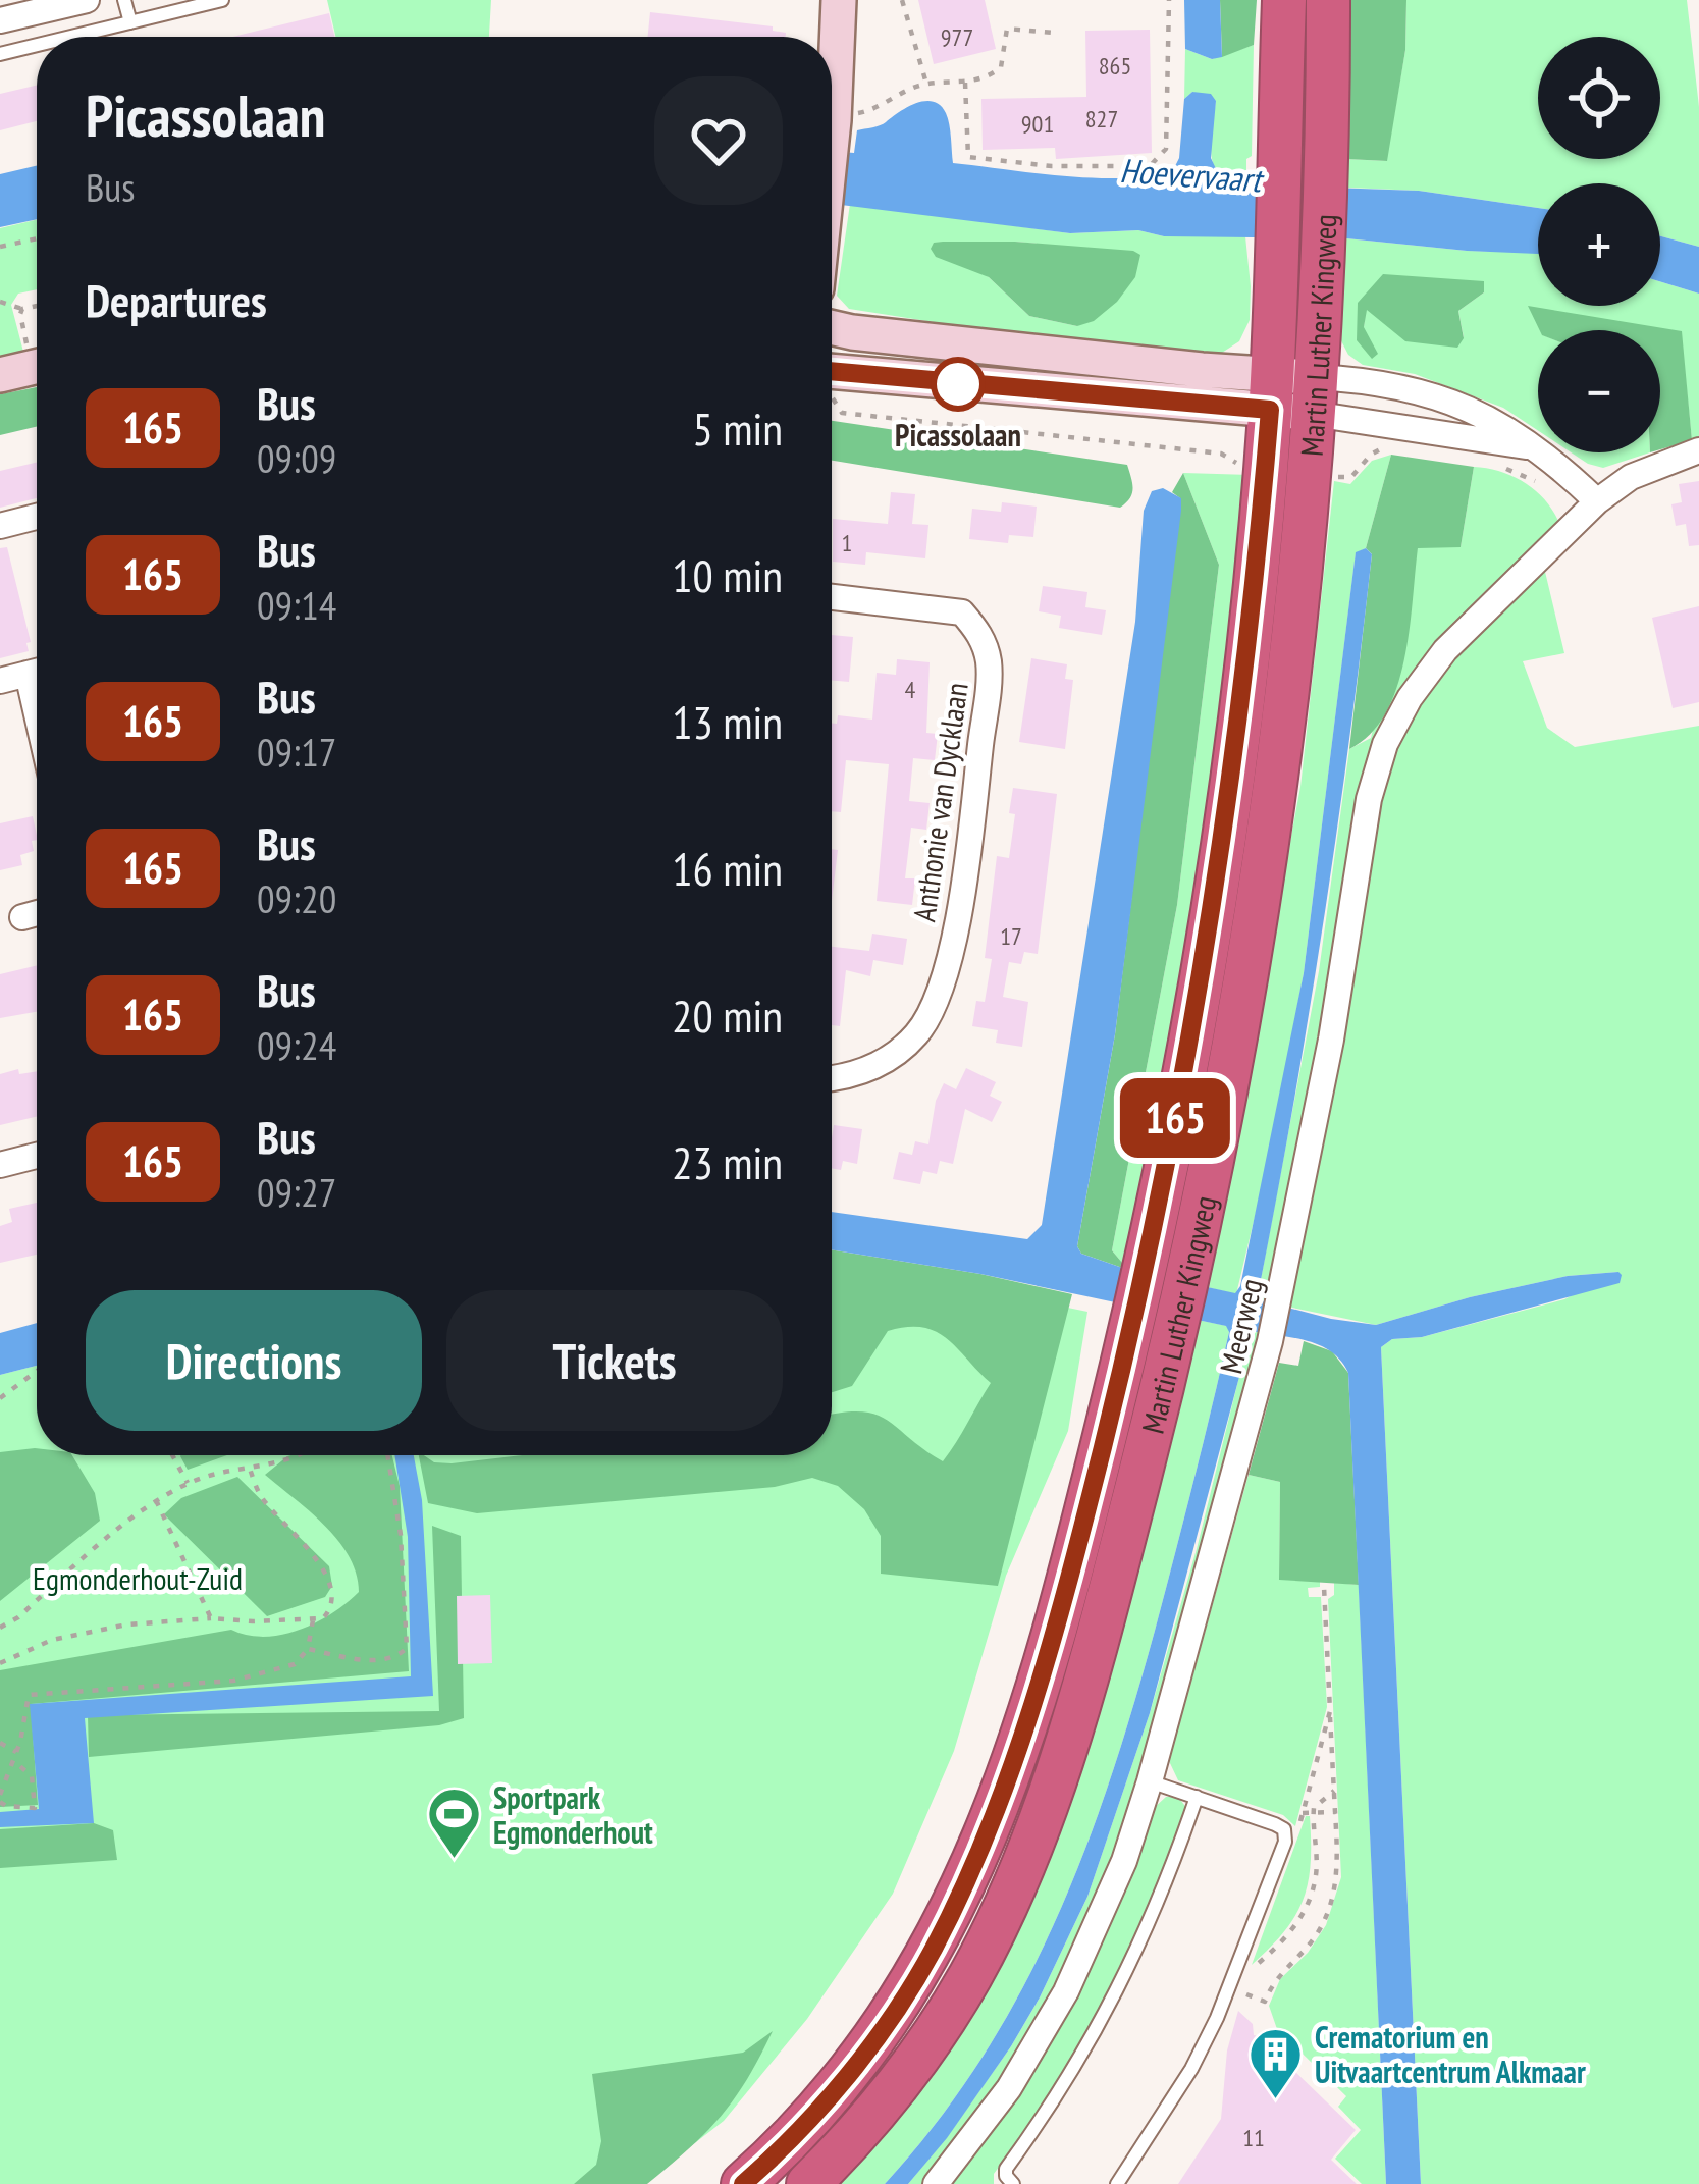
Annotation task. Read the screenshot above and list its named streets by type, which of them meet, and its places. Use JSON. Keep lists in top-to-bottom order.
{
  "streets": {
    "highway": ["Martin Luther Kingweg"],
    "street": ["Anthonie van Dycklaan", "Meerweg"]
  },
  "water": ["Hoevervaart"],
  "parks": ["Egmonderhout-Zuid"],
  "places": {
    "other": ["Picassolaan"],
    "sports": ["Sportpark Egmonderhout"],
    "building": ["Crematorium en Uitvaartcentrum Alkmaar"]
  },
  "lines": ["bus line 165"],
  "house_numbers": [
    "977",
    "865",
    "827",
    "901",
    "1",
    "4",
    "17",
    "11"
  ],
  "page": {
    "on_map": "165",
    "map_buttons": ["+", "−"],
    "heading": [
      ["Picassolaan", "Bus"],
      "Departures"
    ],
    "list": [
      {
        "mark": "165",
        "name": "Bus",
        "note": "09:09",
        "value": "5 min"
      },
      {
        "mark": "165",
        "name": "Bus",
        "note": "09:14",
        "value": "10 min"
      },
      {
        "mark": "165",
        "name": "Bus",
        "note": "09:17",
        "value": "13 min"
      },
      {
        "mark": "165",
        "name": "Bus",
        "note": "09:20",
        "value": "16 min"
      },
      {
        "mark": "165",
        "name": "Bus",
        "note": "09:24",
        "value": "20 min"
      },
      {
        "mark": "165",
        "name": "Bus",
        "note": "09:27",
        "value": "23 min"
      }
    ],
    "buttons": ["Directions", "Tickets"]
  }
}
